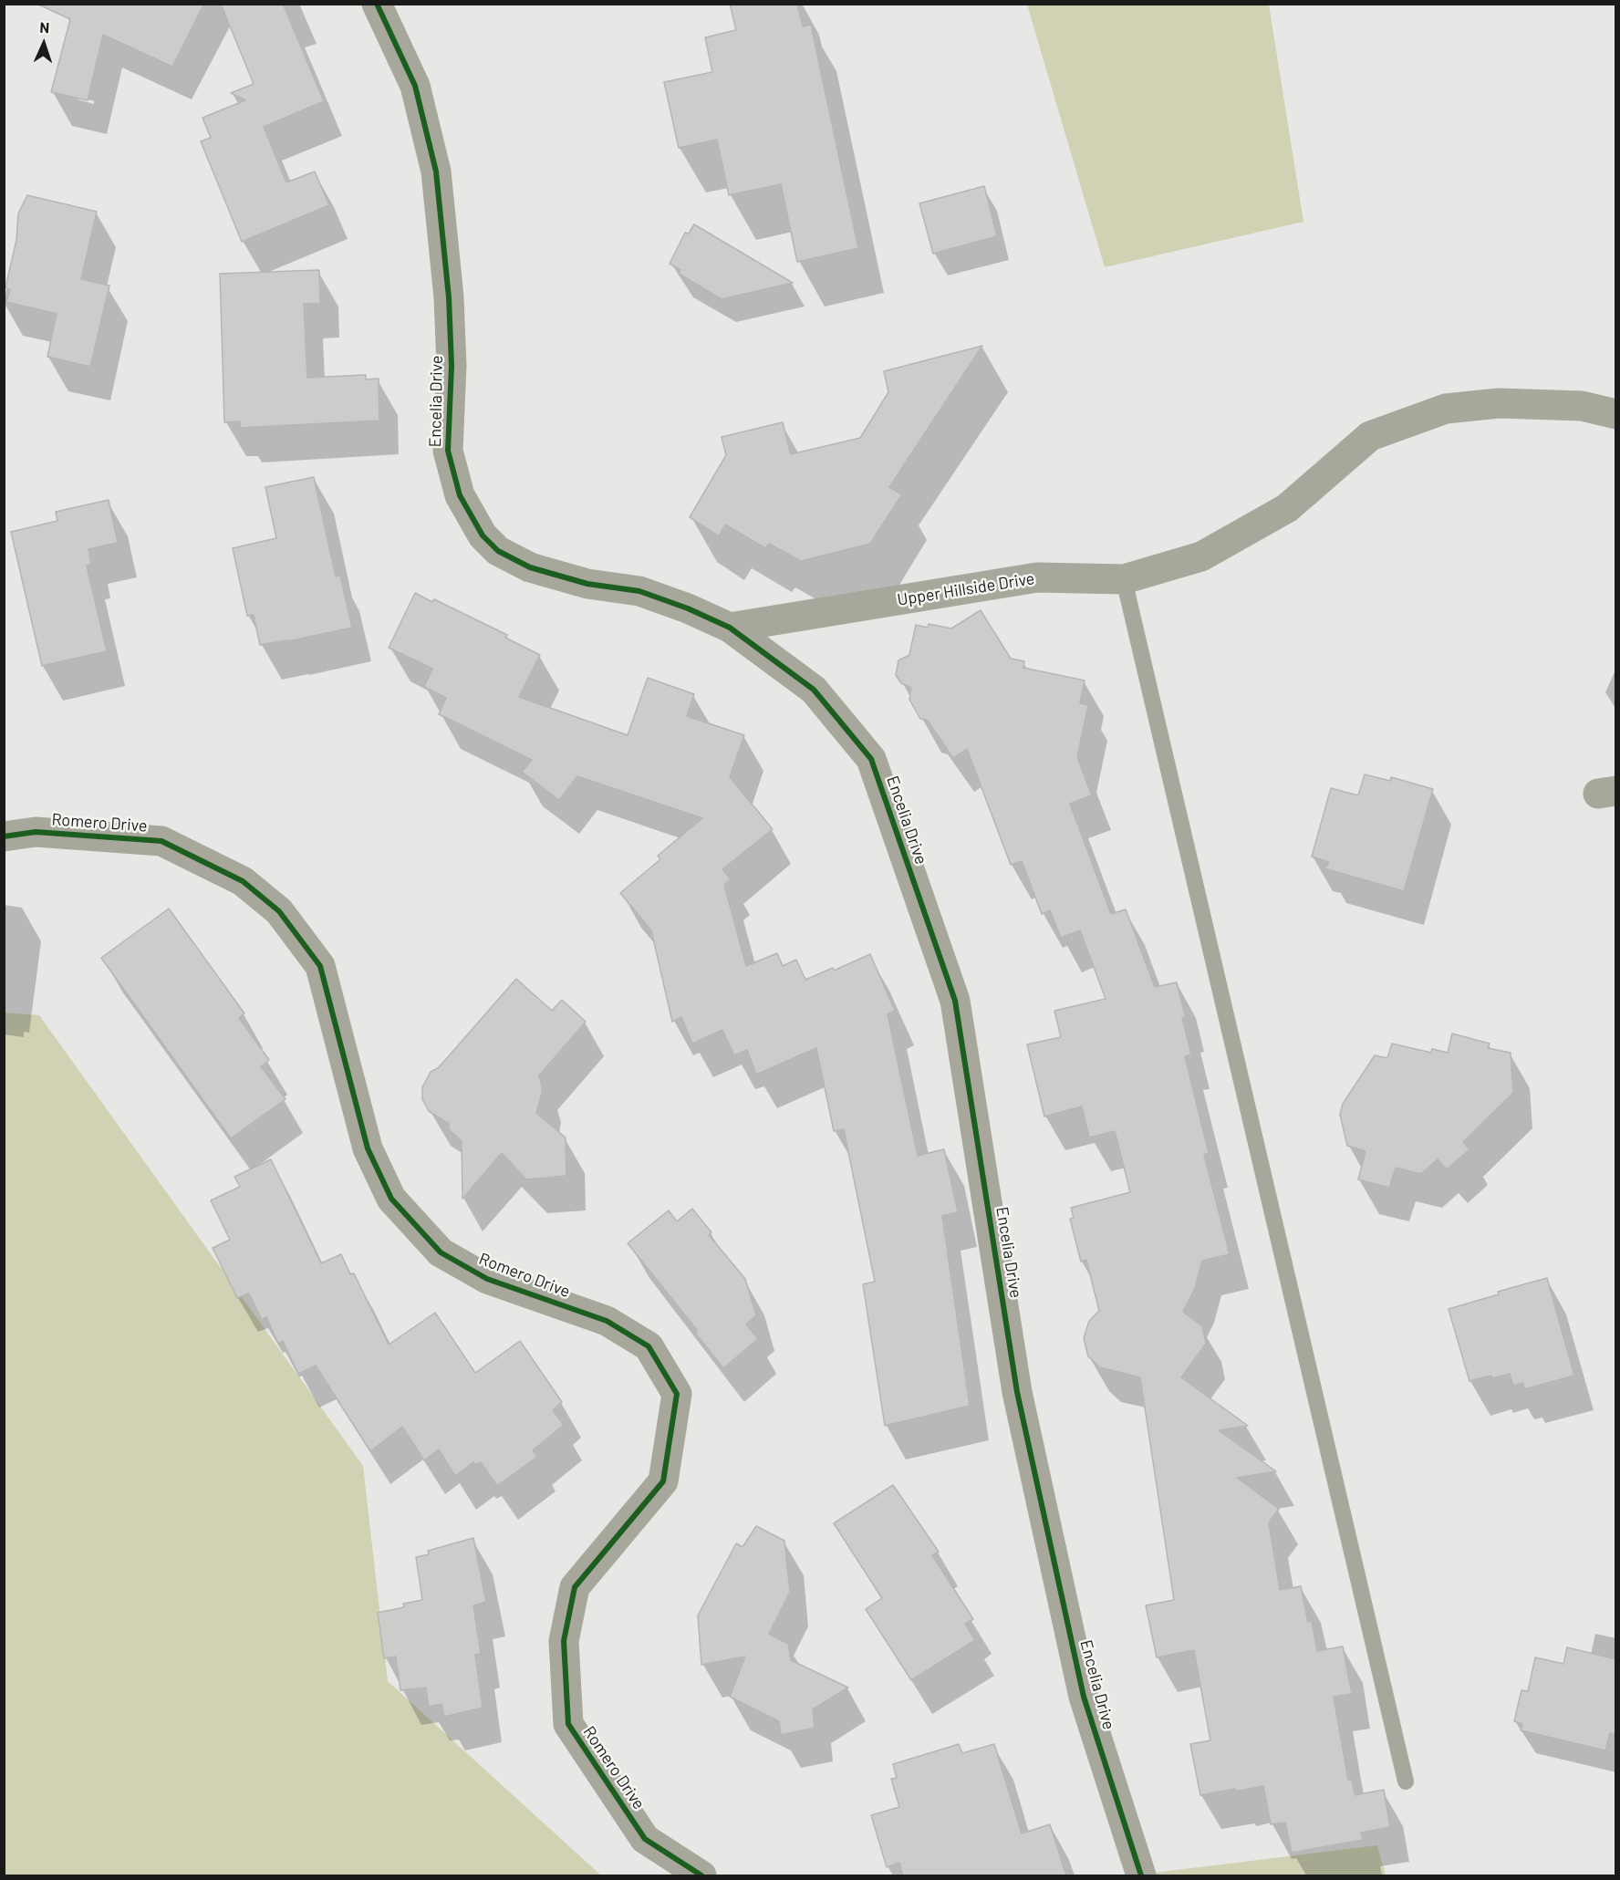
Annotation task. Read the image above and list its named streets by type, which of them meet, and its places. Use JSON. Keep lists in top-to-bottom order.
{
  "streets": {
    "street": ["Encelia Drive", "Upper Hillside Drive", "Romero Drive"]
  },
  "crossings": [
    ["Encelia Drive", "Upper Hillside Drive"]
  ],
  "north": "top"
}
